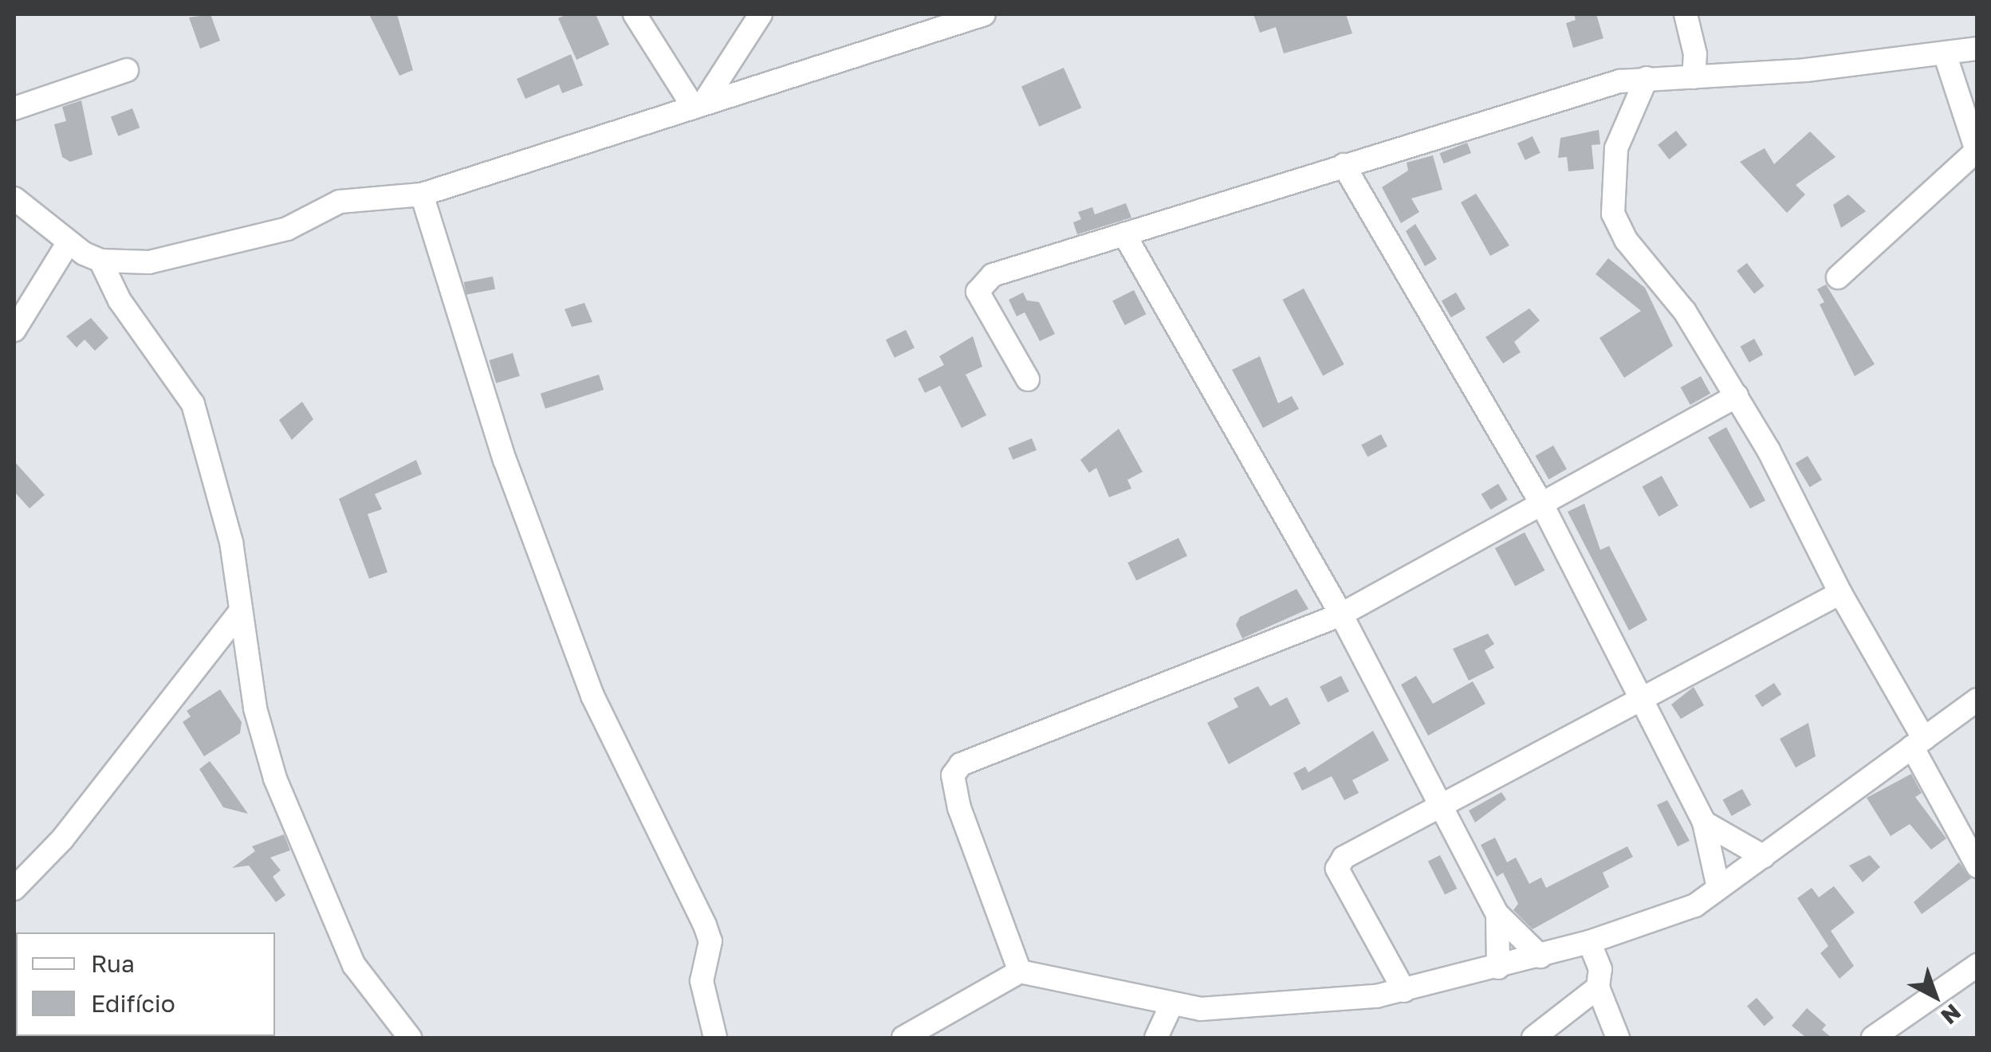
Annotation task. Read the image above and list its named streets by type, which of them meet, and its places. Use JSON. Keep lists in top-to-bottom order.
{
  "legend": ["Rua", "Edifício"],
  "north": "bottom right"
}
